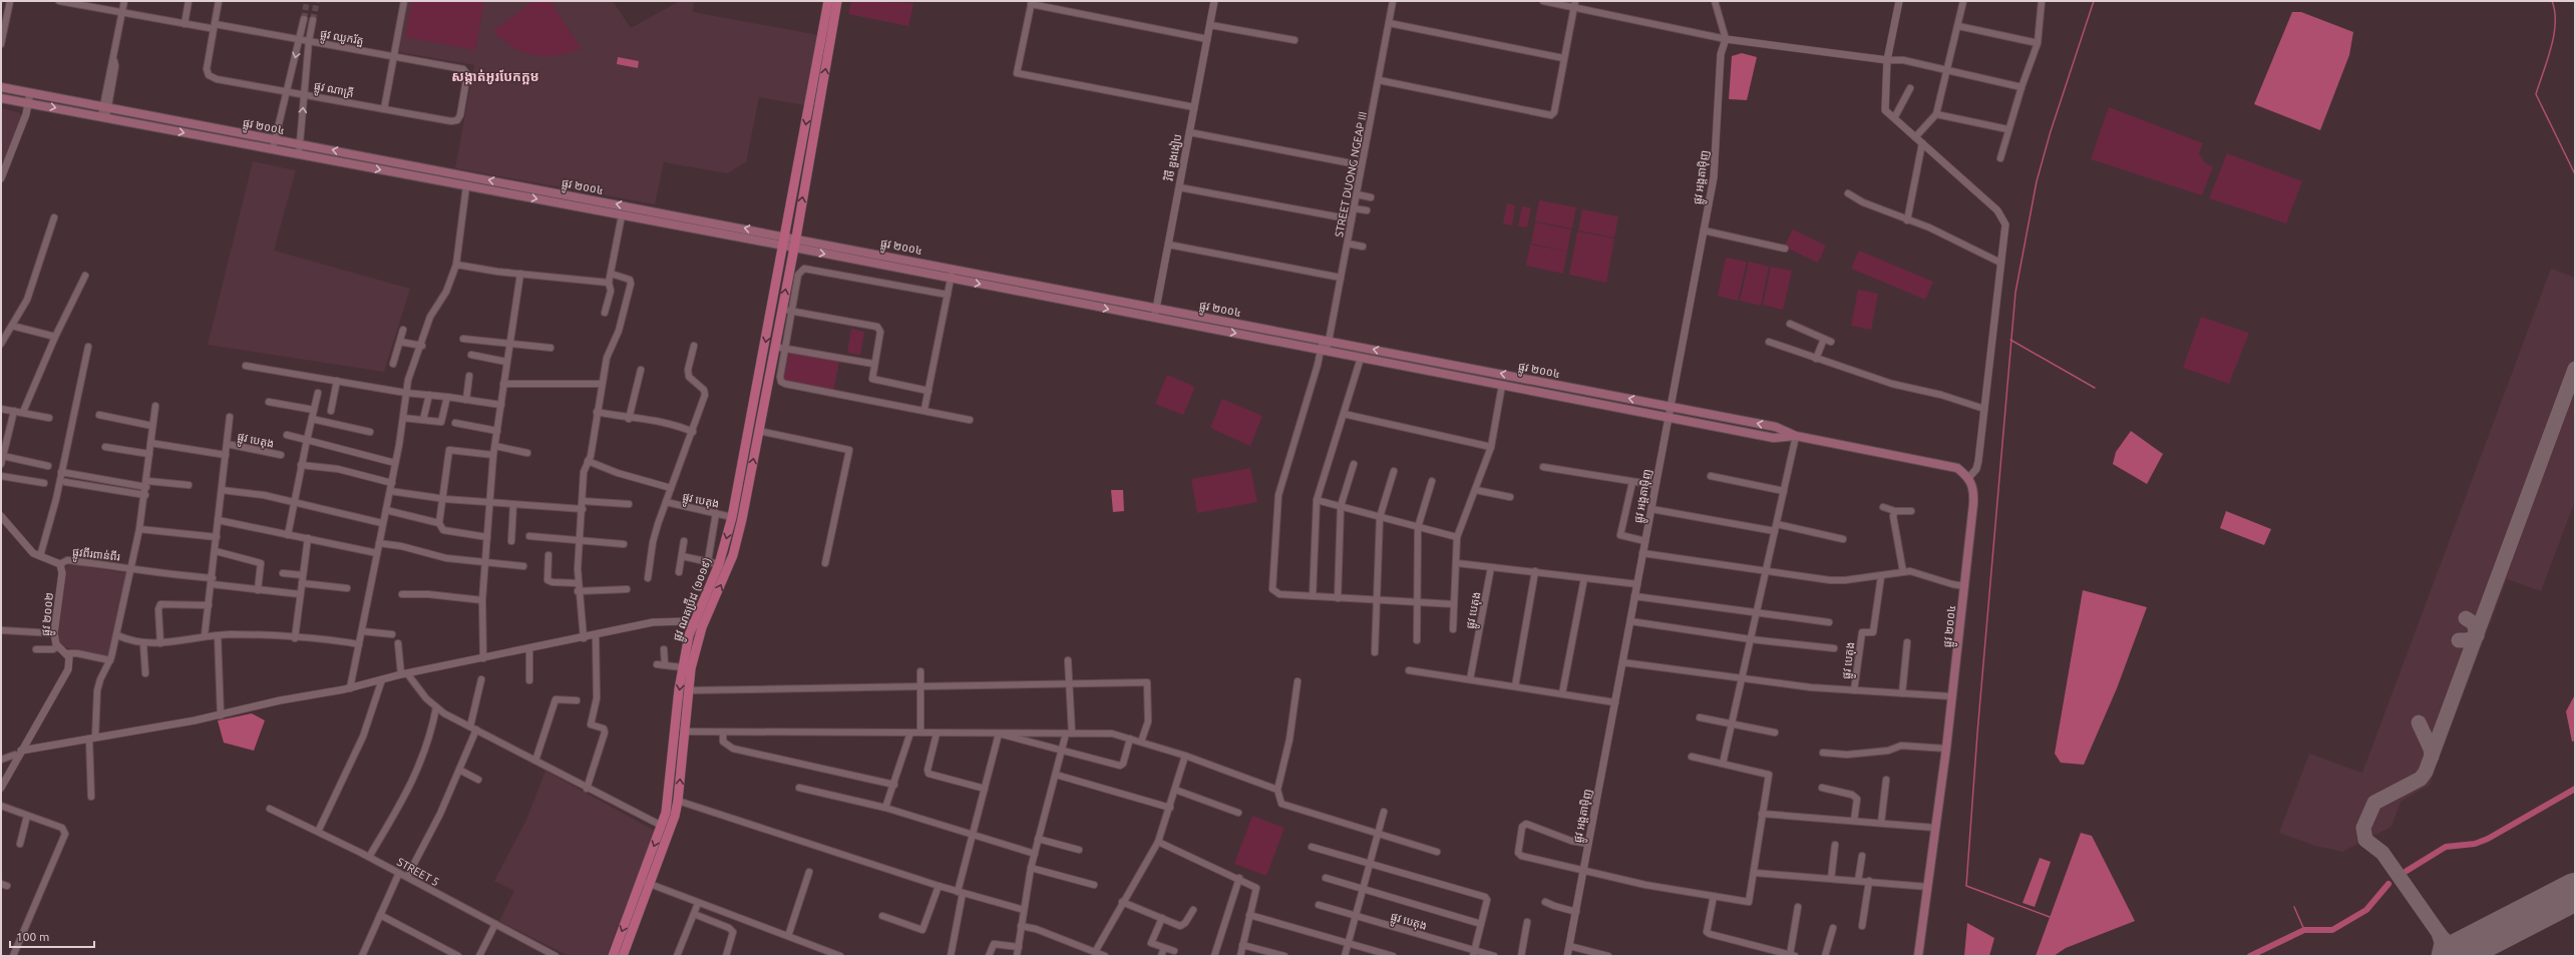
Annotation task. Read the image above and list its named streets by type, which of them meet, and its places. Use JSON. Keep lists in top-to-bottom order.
{
  "streets": {
    "main road": ["ផ្លូវ ២០០៤", "ផ្លូវ ណតប្រ៊ីដ (១០១៩)"],
    "street": [
      "ផ្លូវ ឈូករ័ត្ន",
      "ផ្លូវ ណាគ្រី",
      "វិថី ឌួងងៀប",
      "STREET DUONG NGEAP III",
      "ផ្លូវ អង្តតាម៉ិញ",
      "ផ្លូវ បេតុង",
      "ផ្លូវពីរពាន់ពីរ",
      "ផ្លូវ ២០០២",
      "STREET 5"
    ]
  },
  "crossings": [
    ["ផ្លូវ ឈូករ័ត្ន", "ផ្លូវ ណាគ្រី"],
    ["ផ្លូវ ២០០៤", "វិថី ឌួងងៀប"],
    ["ផ្លូវ ២០០៤", "STREET DUONG NGEAP III"],
    ["ផ្លូវ ២០០៤", "ផ្លូវ អង្តតាម៉ិញ"],
    ["ផ្លូវ ២០០៤", "ផ្លូវ ណតប្រ៊ីដ (១០១៩)"],
    ["ផ្លូវ បេតុង", "ផ្លូវ ណតប្រ៊ីដ (១០១៩)"],
    ["ផ្លូវពីរពាន់ពីរ", "ផ្លូវ ២០០២"]
  ],
  "districts": ["សង្កាត់អូរបែកក្អម"],
  "scale_bar": "100 m"
}
